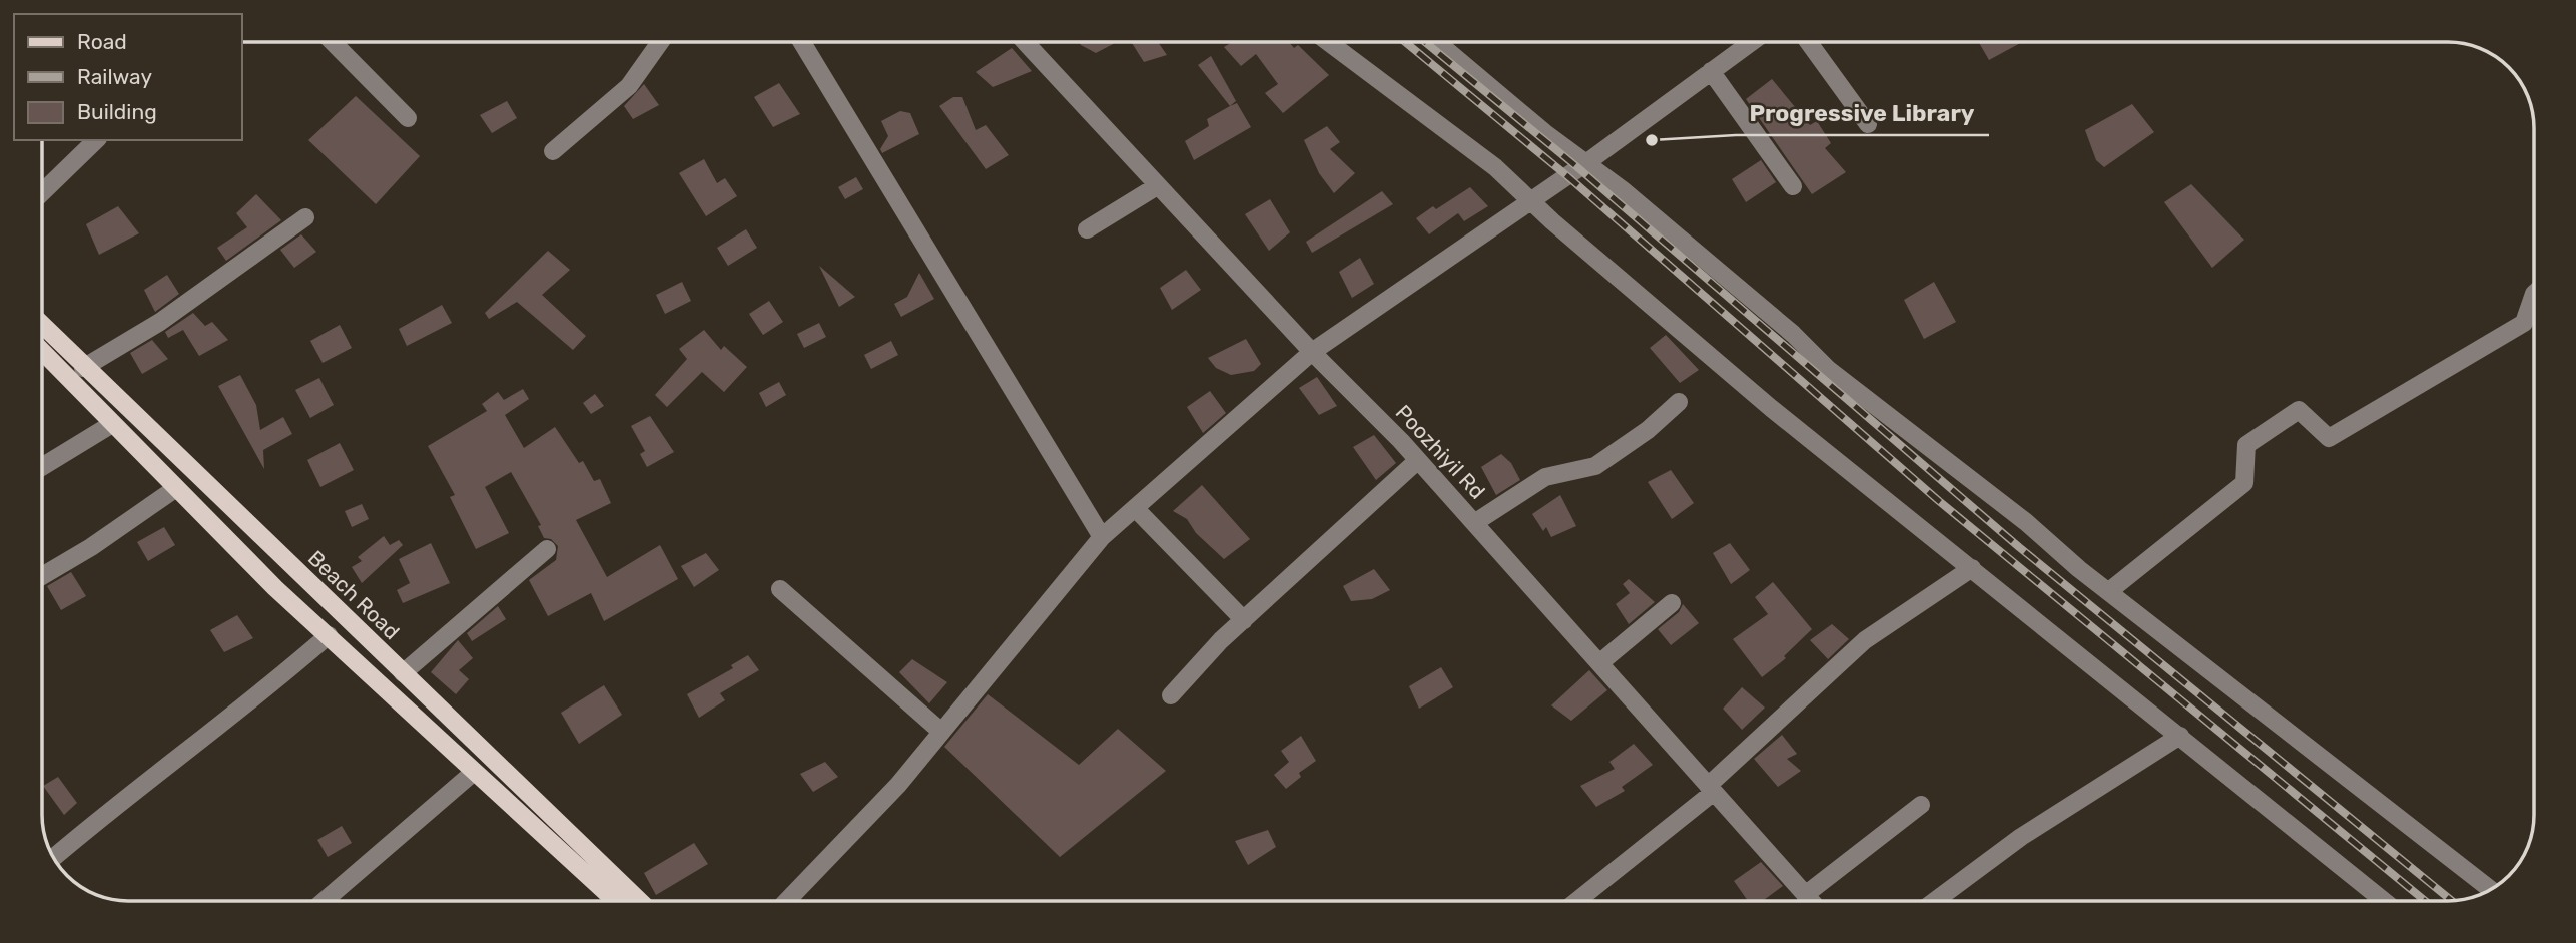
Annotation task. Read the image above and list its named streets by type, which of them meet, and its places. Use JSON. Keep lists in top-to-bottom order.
{
  "streets": {
    "main road": ["Beach Road"],
    "street": ["Poozhiyil Rd"]
  },
  "places": ["Progressive Library"],
  "legend": ["Road", "Railway", "Building"]
}
